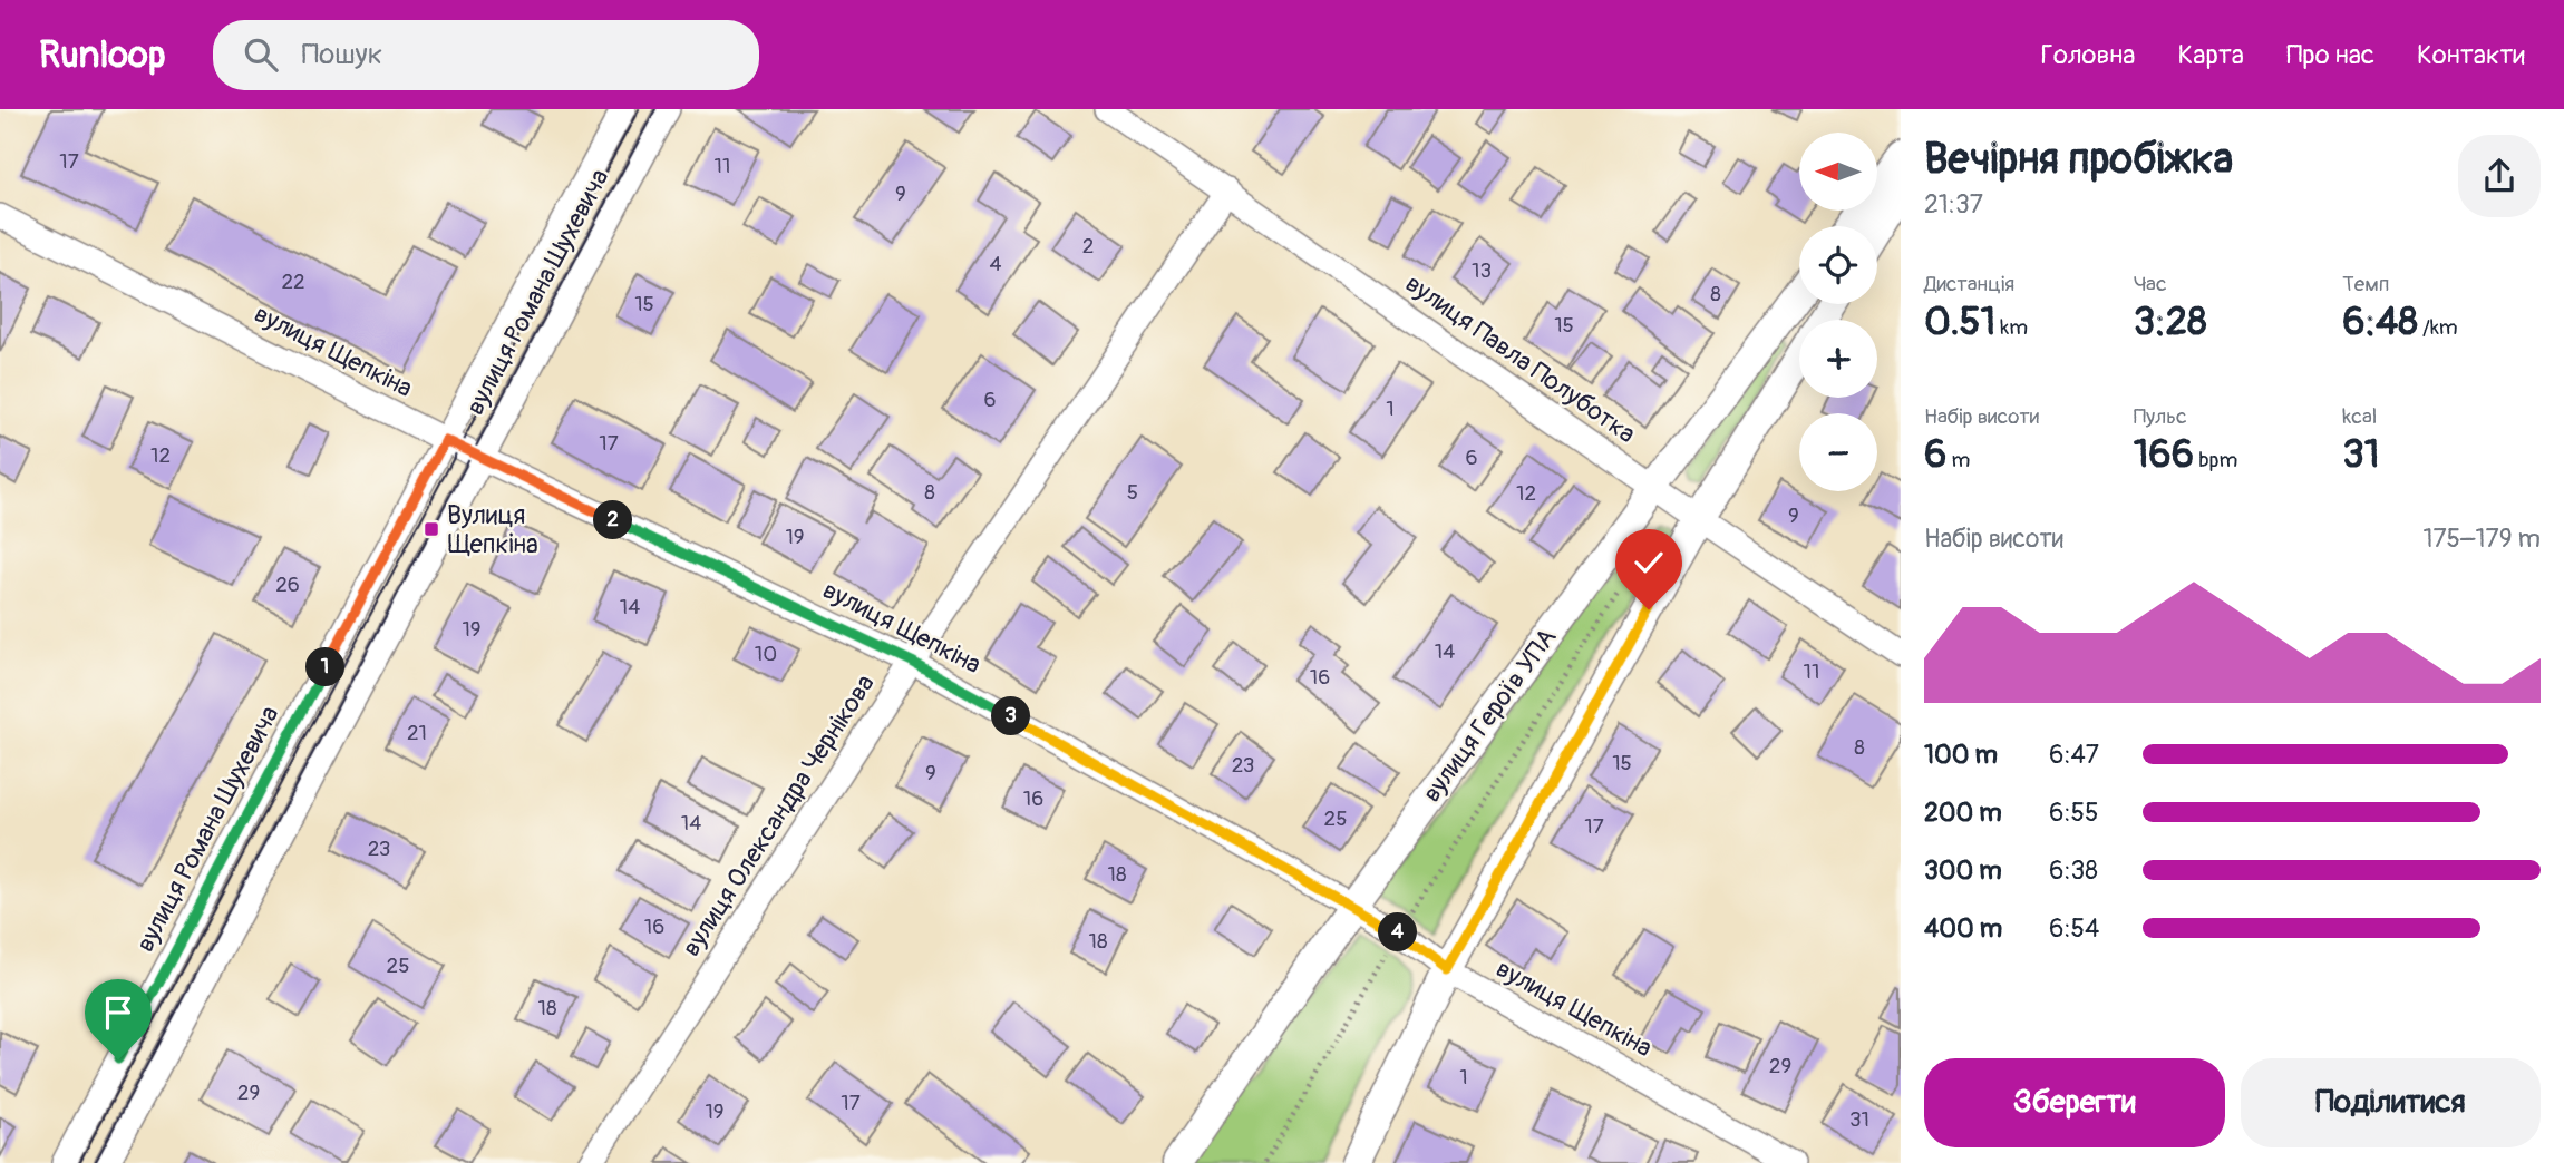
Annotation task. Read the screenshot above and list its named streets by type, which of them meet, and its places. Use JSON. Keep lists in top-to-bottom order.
{
  "streets": {
    "street": [
      "вулиця Романа Шухевича",
      "вулиця Щепкіна",
      "вулиця Павла Полуботка",
      "вулиця Героїв УПА",
      "вулиця Олександра Чернікова"
    ]
  },
  "crossings": [
    ["вулиця Романа Шухевича", "вулиця Щепкіна"],
    ["вулиця Щепкіна", "вулиця Героїв УПА"],
    ["вулиця Щепкіна", "вулиця Олександра Чернікова"],
    ["вулиця Павла Полуботка", "вулиця Героїв УПА"],
    ["вулиця Павла Полуботка", "вулиця Олександра Чернікова"]
  ],
  "places": {
    "transit": ["Вулиця Щепкіна"]
  },
  "house_numbers": [
    "17",
    "11",
    "9",
    "2",
    "4",
    "13",
    "22",
    "8",
    "15",
    "15",
    "6",
    "1",
    "17",
    "12",
    "6",
    "8",
    "5",
    "12",
    "9",
    "19",
    "26",
    "14",
    "19",
    "14",
    "10",
    "11",
    "16",
    "21",
    "8",
    "15",
    "23",
    "9",
    "16",
    "25",
    "14",
    "17",
    "23",
    "18",
    "16",
    "18",
    "25",
    "18",
    "29",
    "1",
    "29",
    "17",
    "19",
    "31"
  ],
  "north": "left",
  "page": {
    "header": "Runloop",
    "search": "Пошук",
    "nav": [
      "Головна",
      "Карта",
      "Про нас",
      "Контакти"
    ],
    "heading": ["Вечірня пробіжка", "21:37"],
    "map_buttons": ["+", "−"],
    "stats": [
      ["Дистанція", "0.51 km"],
      ["Час", "3:28"],
      ["Темп", "6:48 /km"],
      ["Набір висоти", "6 m"],
      ["Пульс", "166 bpm"],
      ["kcal", "31"]
    ],
    "pins": [
      "2",
      "1",
      "3",
      "4"
    ],
    "chart": ["Набір висоти", "175–179 m"],
    "list": [
      {
        "name": "100 m",
        "note": "6:47"
      },
      {
        "name": "200 m",
        "note": "6:55"
      },
      {
        "name": "300 m",
        "note": "6:38"
      },
      {
        "name": "400 m",
        "note": "6:54"
      }
    ],
    "buttons": ["Зберегти", "Поділитися"]
  }
}
